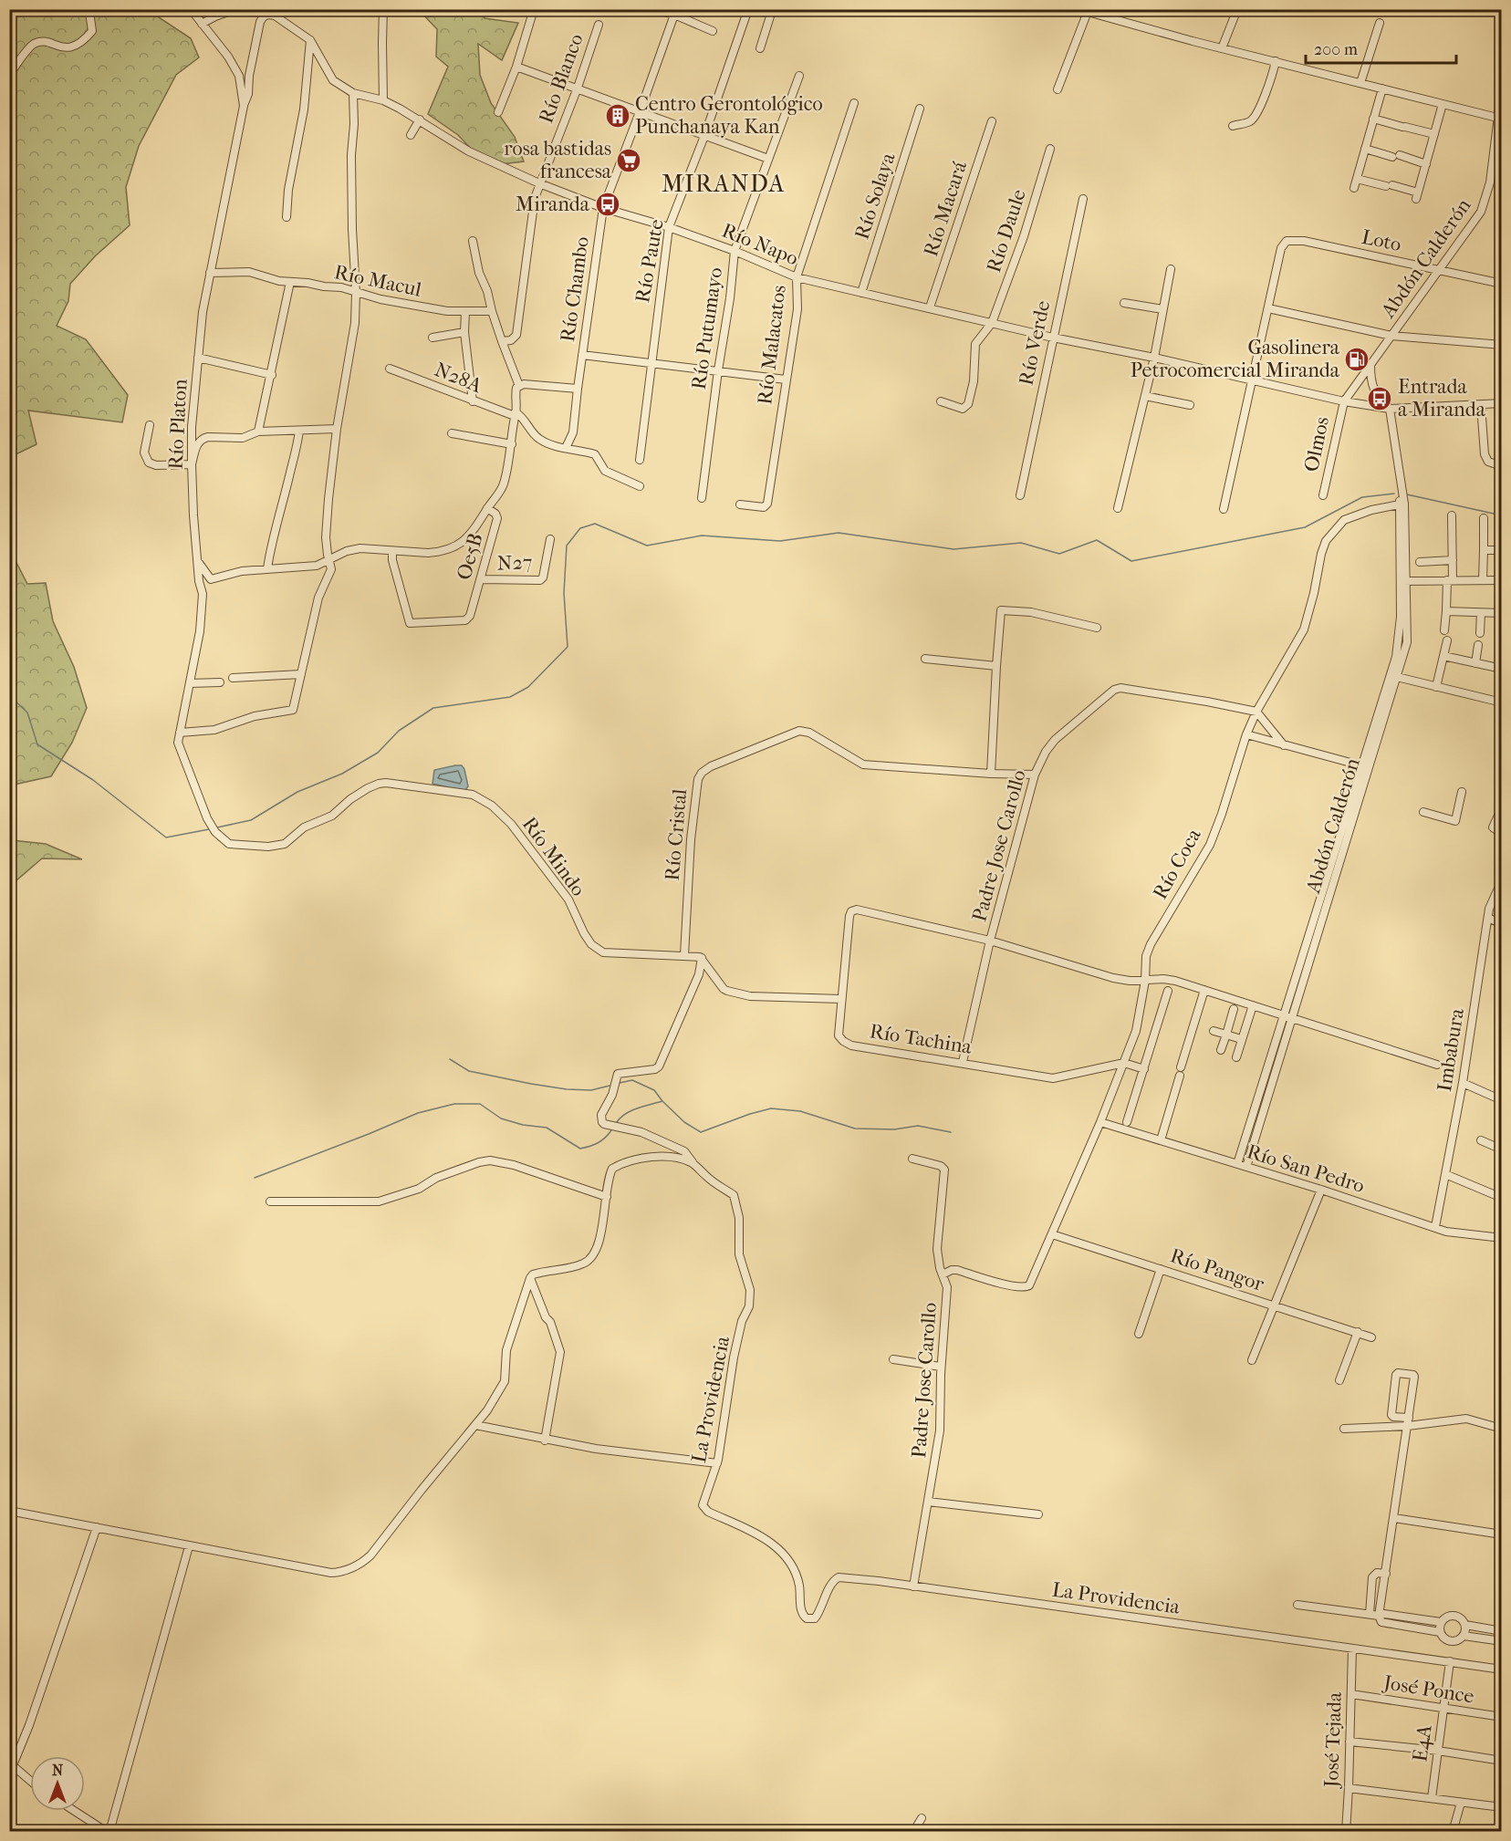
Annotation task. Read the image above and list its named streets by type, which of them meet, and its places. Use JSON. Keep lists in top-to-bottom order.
{
  "streets": {
    "street": [
      "Río Blanco",
      "Río Solaya",
      "Río Macará",
      "Río Daule",
      "Loto",
      "Río Napo",
      "Abdón Calderón",
      "Río Paute",
      "Río Macul",
      "Río Chambo",
      "Río Putumayo",
      "Río Verde",
      "Río Malacatos",
      "N28A",
      "Río Platon",
      "Olmos",
      "Oe5B",
      "N27",
      "Río Cristal",
      "Padre Jose Carollo",
      "Río Mindo",
      "Río Coca",
      "Río Tachina",
      "Imbabura",
      "Río San Pedro",
      "Río Pangor",
      "La Providencia",
      "José Ponce",
      "José Tejada",
      "E4A"
    ]
  },
  "crossings": [
    ["Río Blanco", "Río Napo"],
    ["Río Solaya", "Río Napo"],
    ["Río Macará", "Río Napo"],
    ["Río Daule", "Río Napo"],
    ["Loto", "Abdón Calderón"],
    ["Río Napo", "Abdón Calderón"],
    ["Río Napo", "Río Paute"],
    ["Río Napo", "Río Chambo"],
    ["Río Napo", "Río Putumayo"],
    ["Río Napo", "Río Verde"],
    ["Río Napo", "Río Malacatos"],
    ["Río Napo", "Río Platon"],
    ["Río Napo", "Olmos"],
    ["Abdón Calderón", "Olmos"],
    ["Abdón Calderón", "Río Coca"],
    ["Abdón Calderón", "Río San Pedro"],
    ["Río Macul", "Río Platon"],
    ["Río Platon", "Río Mindo"],
    ["Oe5B", "N27"],
    ["Río Cristal", "Padre Jose Carollo"],
    ["Río Cristal", "Río Mindo"],
    ["Padre Jose Carollo", "Río Coca"],
    ["Padre Jose Carollo", "Río Tachina"],
    ["Padre Jose Carollo", "La Providencia"],
    ["Río Coca", "Río Tachina"],
    ["Río Coca", "Río San Pedro"],
    ["Río Coca", "Río Pangor"],
    ["Imbabura", "Río San Pedro"],
    ["La Providencia", "José Tejada"],
    ["La Providencia", "E4A"],
    ["José Ponce", "José Tejada"],
    ["José Ponce", "E4A"]
  ],
  "districts": ["MIRANDA"],
  "places": {
    "building": ["Centro Gerontológico Punchanaya Kan"],
    "supermarket": ["rosa bastidas francesa"],
    "bus stop": ["Miranda", "Entrada a Miranda"],
    "fuel station": ["Gasolinera Petrocomercial Miranda"]
  },
  "scale_bar": "200 m",
  "north": "top"
}
